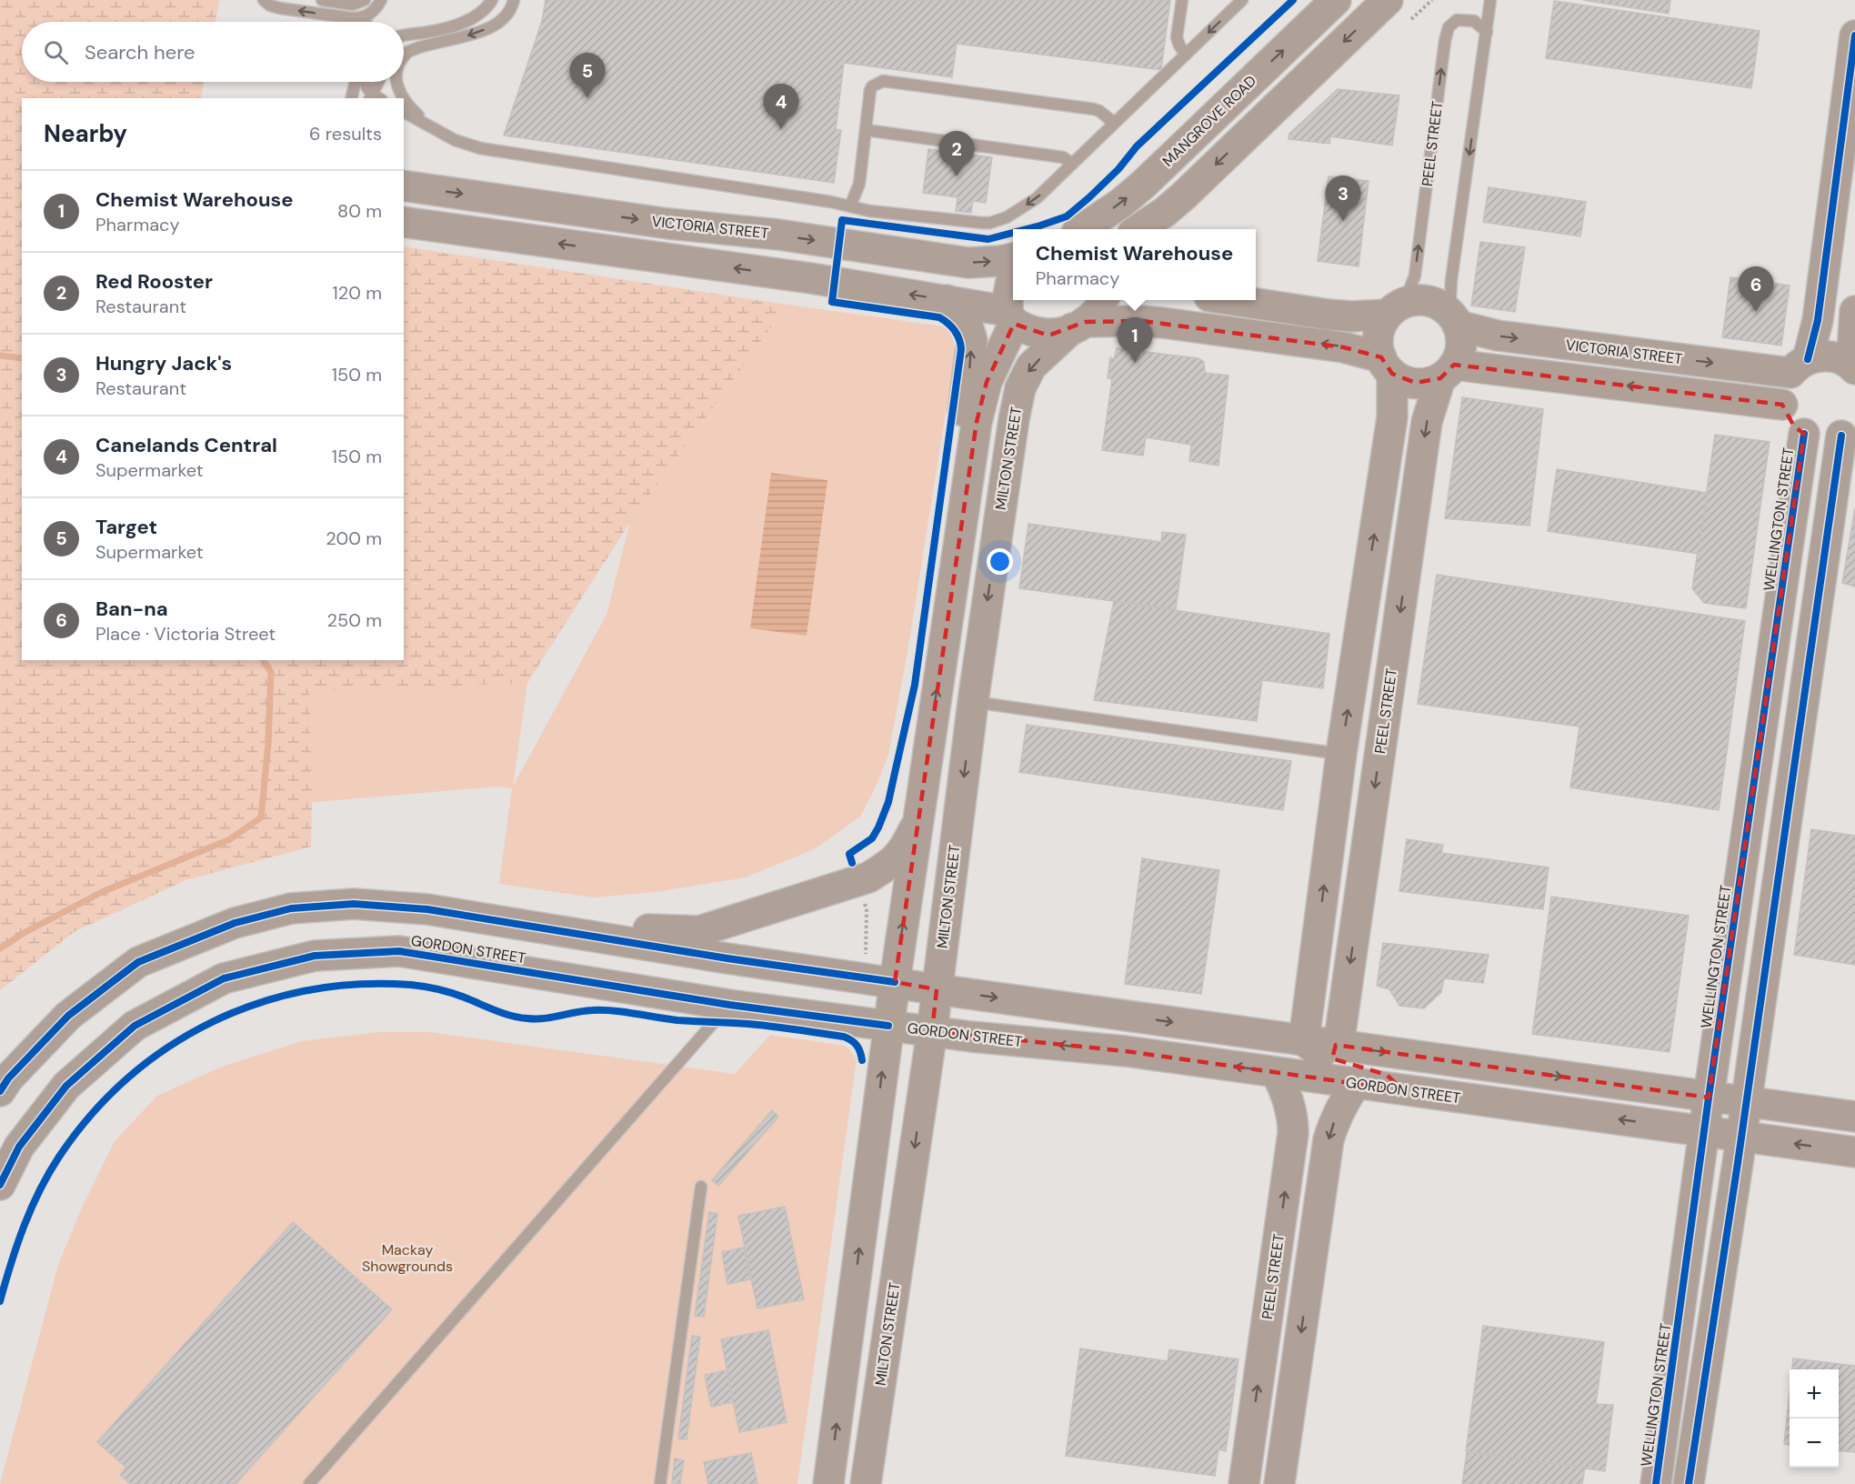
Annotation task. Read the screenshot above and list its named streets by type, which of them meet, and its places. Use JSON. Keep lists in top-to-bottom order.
{
  "streets": {
    "street": [
      "MANGROVE ROAD",
      "PEEL STREET",
      "VICTORIA STREET",
      "MILTON STREET",
      "WELLINGTON STREET",
      "GORDON STREET"
    ]
  },
  "crossings": [
    ["PEEL STREET", "VICTORIA STREET"],
    ["PEEL STREET", "GORDON STREET"],
    ["MILTON STREET", "GORDON STREET"],
    ["WELLINGTON STREET", "GORDON STREET"]
  ],
  "parks": ["Mackay Showgrounds"],
  "page": {
    "search": "Search here",
    "pins": [
      "5",
      "4",
      "2",
      "3",
      "6",
      "1"
    ],
    "heading": ["Nearby", "6 results"],
    "list": [
      {
        "mark": "1",
        "name": "Chemist Warehouse",
        "note": "Pharmacy",
        "value": "80 m"
      },
      {
        "mark": "2",
        "name": "Red Rooster",
        "note": "Restaurant",
        "value": "120 m"
      },
      {
        "mark": "3",
        "name": "Hungry Jack's",
        "note": "Restaurant",
        "value": "150 m"
      },
      {
        "mark": "4",
        "name": "Canelands Central",
        "note": "Supermarket",
        "value": "150 m"
      },
      {
        "mark": "5",
        "name": "Target",
        "note": "Supermarket",
        "value": "200 m"
      },
      {
        "mark": "6",
        "name": "Ban-na",
        "note": "Place · Victoria Street",
        "value": "250 m"
      }
    ],
    "popup": ["Chemist Warehouse", "Pharmacy"],
    "map_buttons": ["+", "−"]
  }
}
